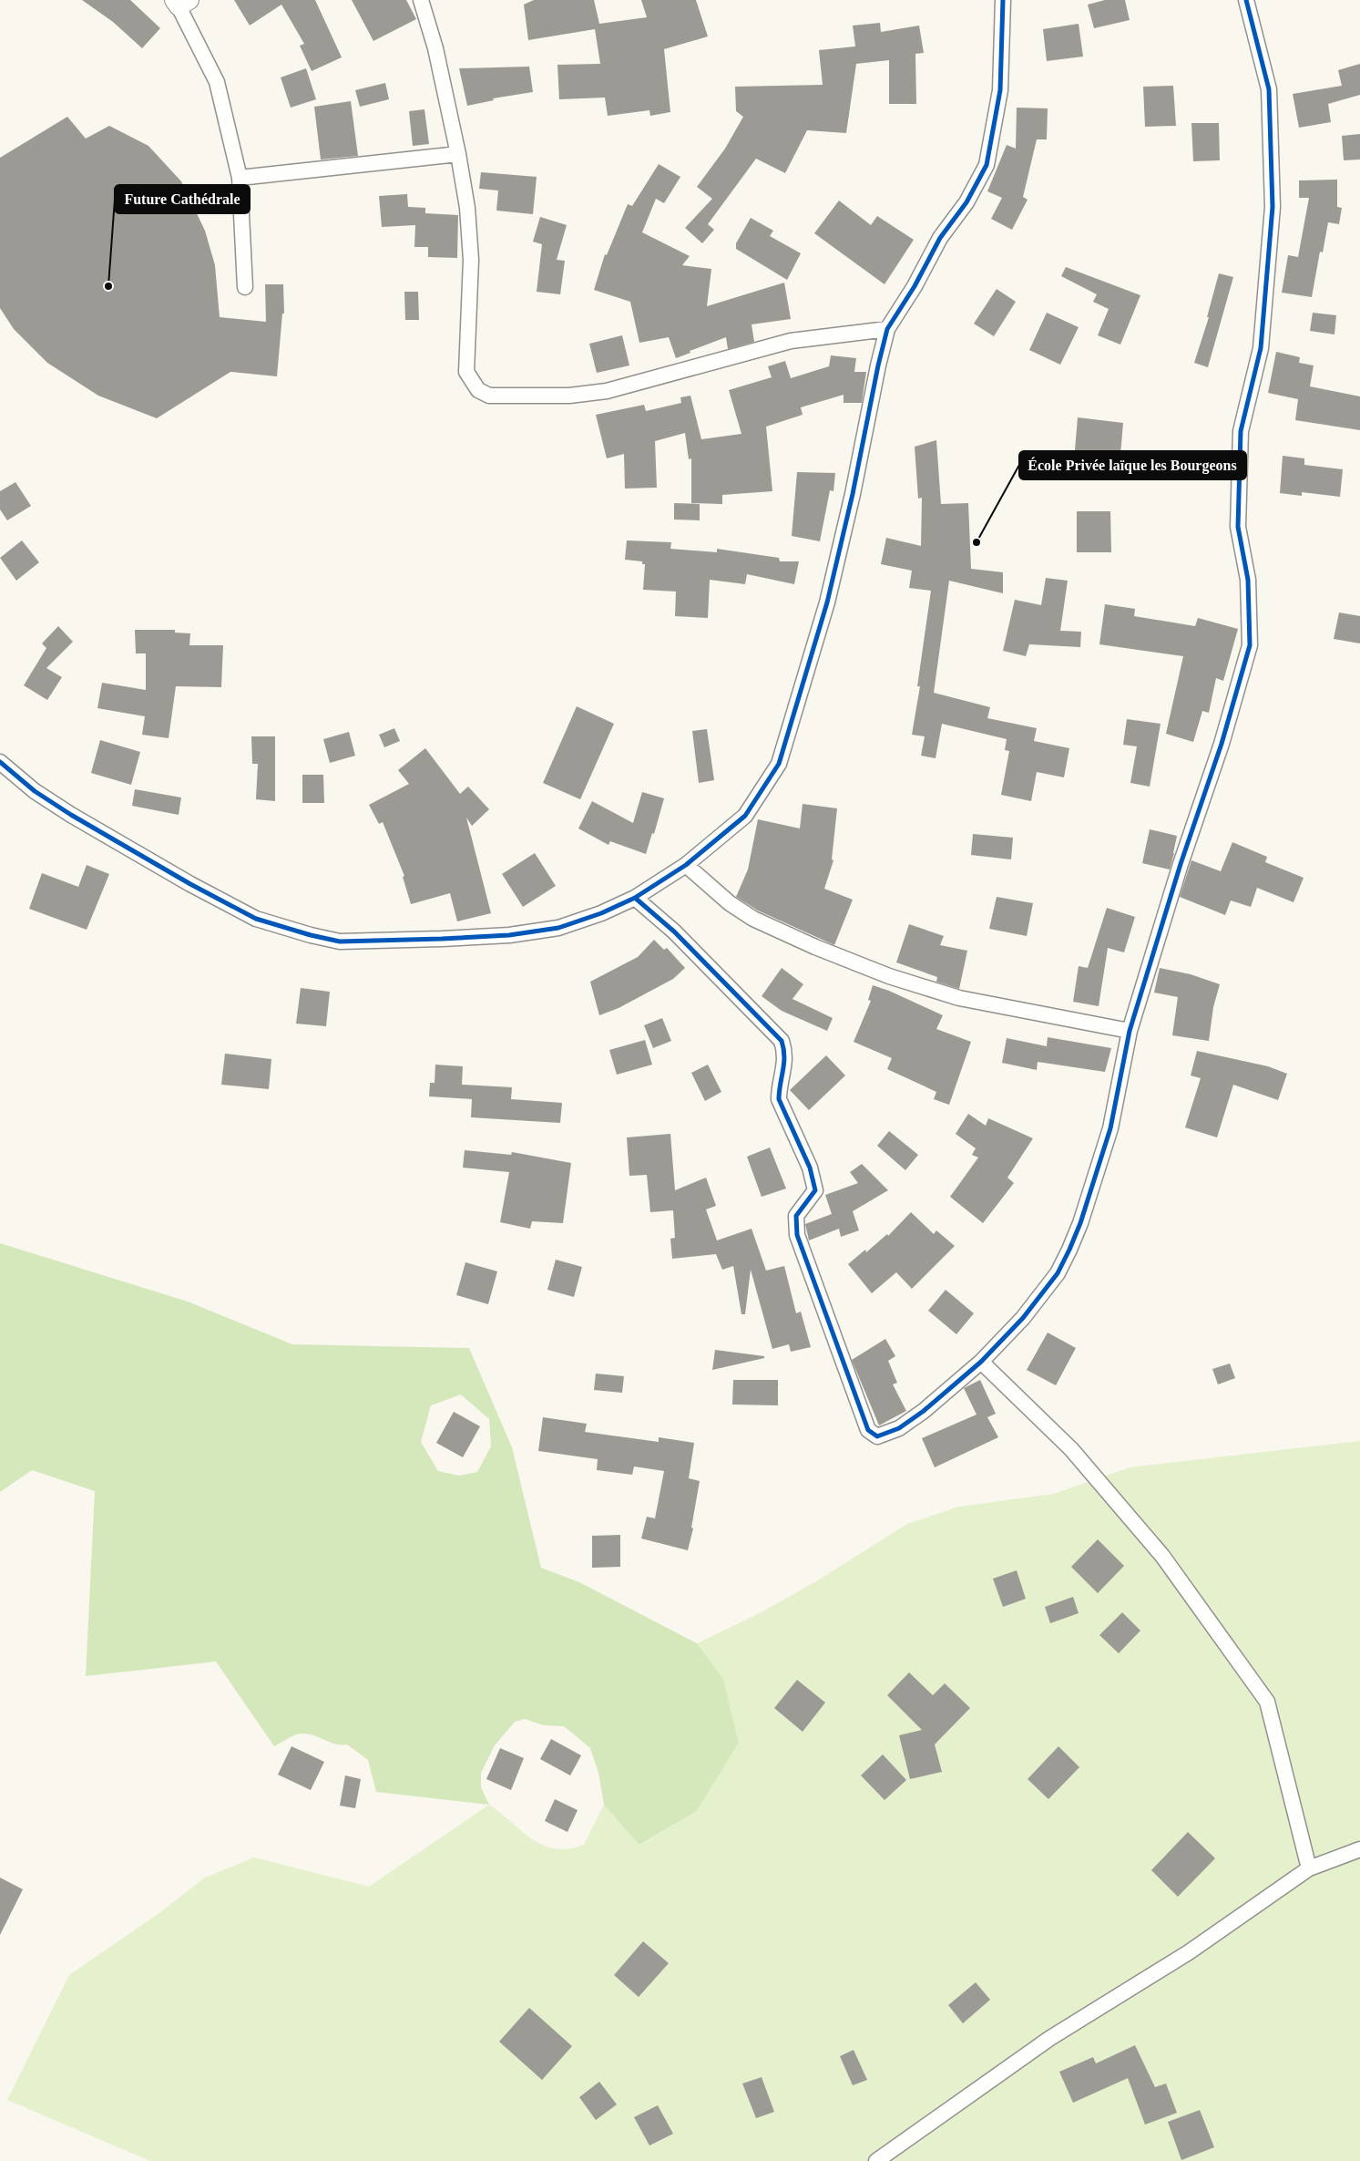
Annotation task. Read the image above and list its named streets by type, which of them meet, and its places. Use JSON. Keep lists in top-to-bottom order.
{
  "places": ["Future Cathédrale", "École Privée laïque les Bourgeons"]
}
